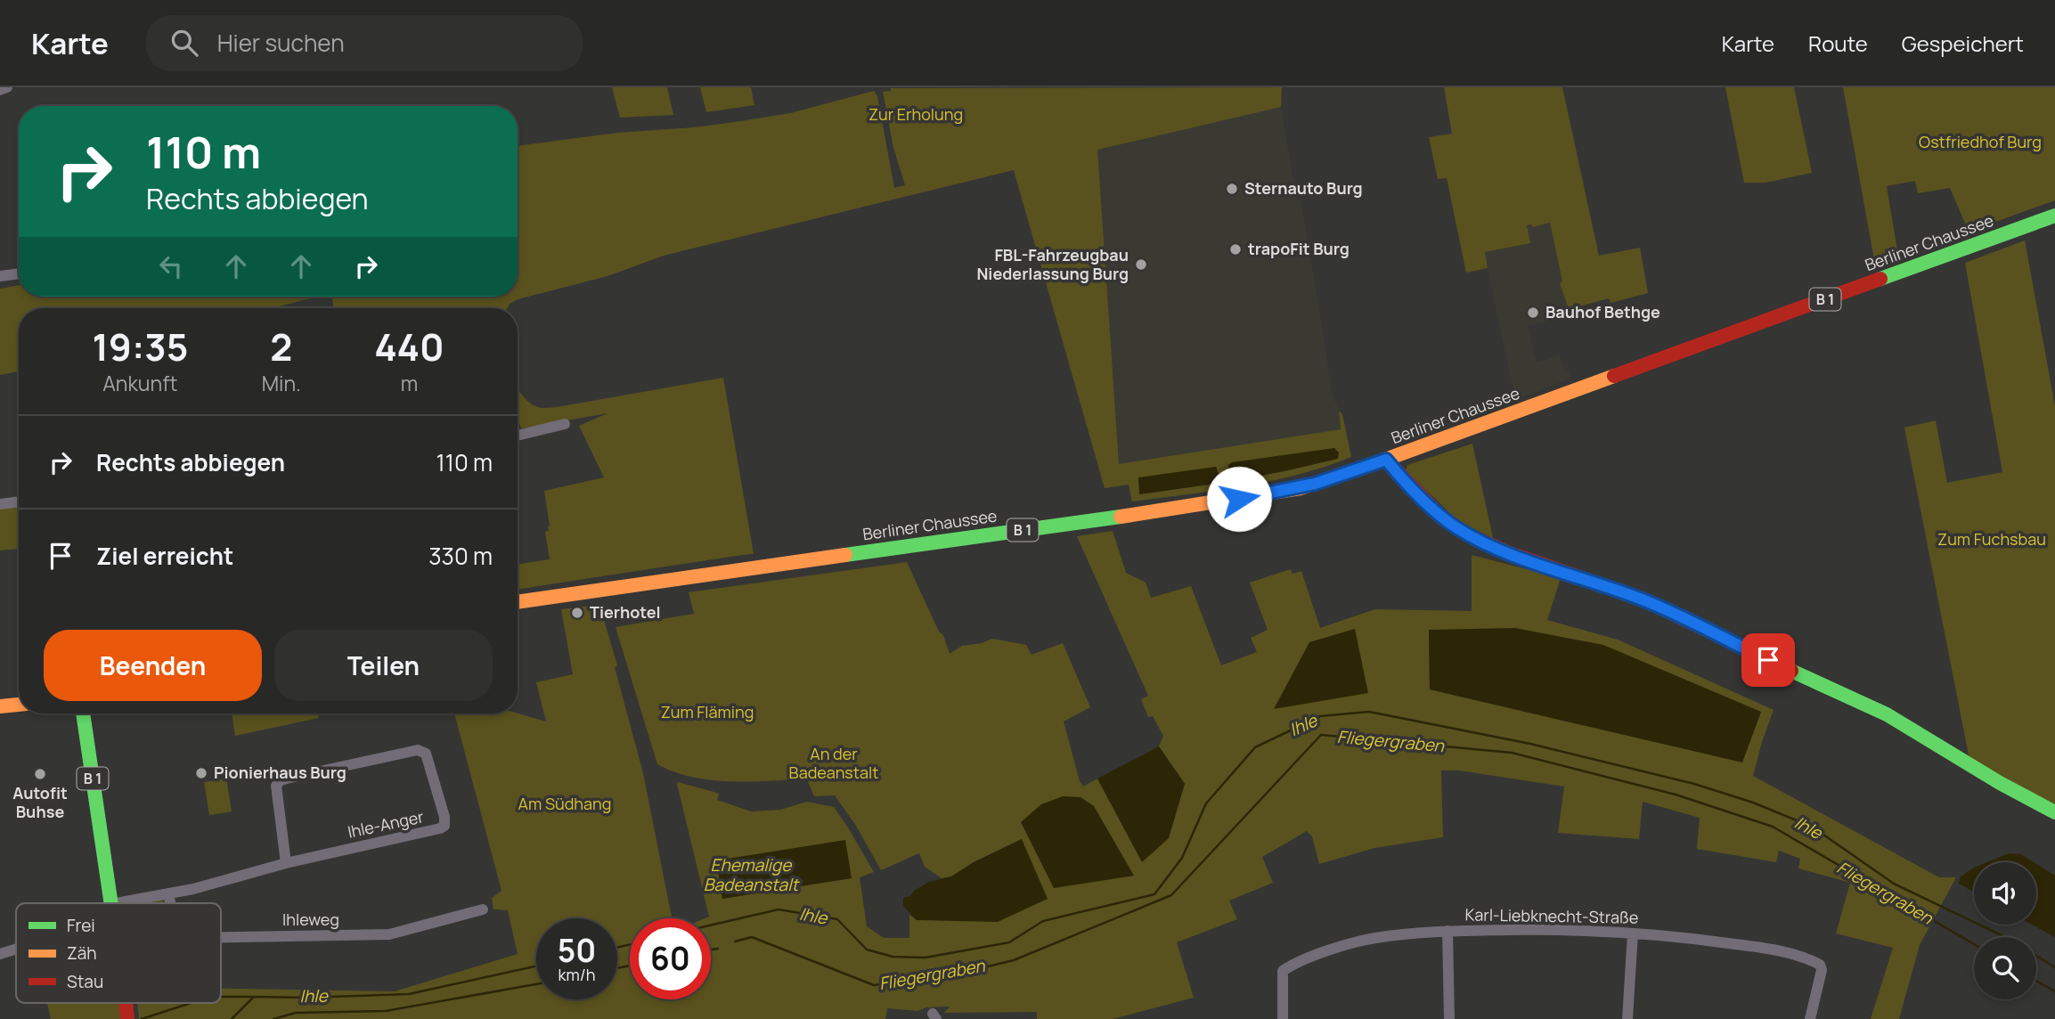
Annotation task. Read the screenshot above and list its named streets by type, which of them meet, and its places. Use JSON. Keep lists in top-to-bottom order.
{
  "streets": {
    "main road": ["Berliner Chaussee", "B 1"],
    "street": ["Ihle-Anger", "Karl-Liebknecht-Straße", "Ihleweg"]
  },
  "crossings": [
    ["Ihle-Anger", "Ihleweg"]
  ],
  "water": ["Ihle", "Fliegergraben", "Ehemalige Badeanstalt"],
  "parks": [
    "Zur Erholung",
    "Ostfriedhof Burg",
    "Zum Fuchsbau",
    "Zum Fläming",
    "An der Badeanstalt",
    "Am Südhang"
  ],
  "places": [
    "Sternauto Burg",
    "trapoFit Burg",
    "FBL-Fahrzeugbau Niederlassung Burg",
    "Bauhof Bethge",
    "Tierhotel",
    "Pionierhaus Burg",
    "Autofit Buhse"
  ],
  "legend": ["Frei", "Zäh", "Stau"],
  "page": {
    "header": "Karte",
    "search": "Hier suchen",
    "nav": ["Karte", "Route", "Gespeichert"],
    "turn": ["110 m", "Rechts abbiegen"],
    "eta": [
      "19:35",
      "Ankunft",
      "2",
      "Min.",
      "440",
      "m"
    ],
    "list": [
      {
        "name": "Rechts abbiegen",
        "value": "110 m"
      },
      {
        "name": "Ziel erreicht",
        "value": "330 m"
      }
    ],
    "buttons": ["Beenden", "Teilen"],
    "speed": "50 km/h",
    "limit": "60"
  }
}
